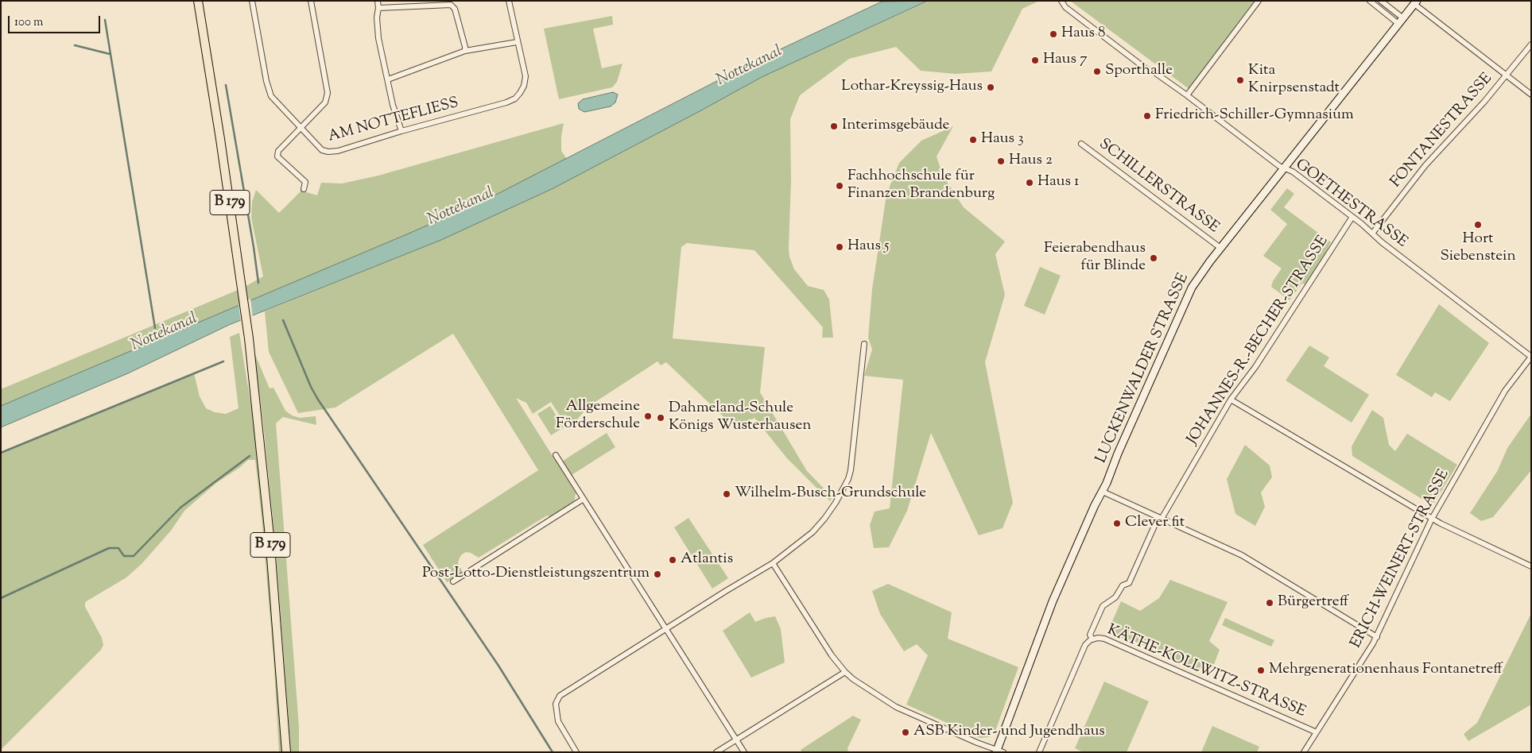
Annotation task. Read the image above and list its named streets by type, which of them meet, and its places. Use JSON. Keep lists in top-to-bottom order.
{
  "streets": {
    "main road": ["B 179", "LUCKENWALDER STRASSE"],
    "street": [
      "AM NOTTEFLIESS",
      "FONTANESTRASSE",
      "SCHILLERSTRASSE",
      "GOETHESTRASSE",
      "JOHANNES-R.-BECHER-STRASSE",
      "ERICH-WEINERT-STRASSE",
      "KÄTHE-KOLLWITZ-STRASSE"
    ]
  },
  "crossings": [
    ["FONTANESTRASSE", "GOETHESTRASSE"],
    ["SCHILLERSTRASSE", "LUCKENWALDER STRASSE"],
    ["GOETHESTRASSE", "JOHANNES-R.-BECHER-STRASSE"],
    ["GOETHESTRASSE", "LUCKENWALDER STRASSE"],
    ["GOETHESTRASSE", "ERICH-WEINERT-STRASSE"],
    ["JOHANNES-R.-BECHER-STRASSE", "KÄTHE-KOLLWITZ-STRASSE"],
    ["ERICH-WEINERT-STRASSE", "KÄTHE-KOLLWITZ-STRASSE"]
  ],
  "water": ["Nottekanal"],
  "places": [
    "Haus 8",
    "Haus 7",
    "Sporthalle",
    "Kita Knirpsenstadt",
    "Lothar-Kreyssig-Haus",
    "Friedrich-Schiller-Gymnasium",
    "Interimsgebäude",
    "Haus 3",
    "Haus 2",
    "Haus 1",
    "Fachhochschule für Finanzen Brandenburg",
    "Hort Siebenstein",
    "Haus 5",
    "Feierabendhaus für Blinde",
    "Allgemeine Förderschule",
    "Dahmeland-Schule Königs Wusterhausen",
    "Wilhelm-Busch-Grundschule",
    "Clever fit",
    "Atlantis",
    "Post-Lotto-Dienstleistungszentrum",
    "Bürgertreff",
    "Mehrgenerationenhaus Fontanetreff",
    "ASB Kinder- und Jugendhaus"
  ],
  "scale_bar": "100 m"
}
